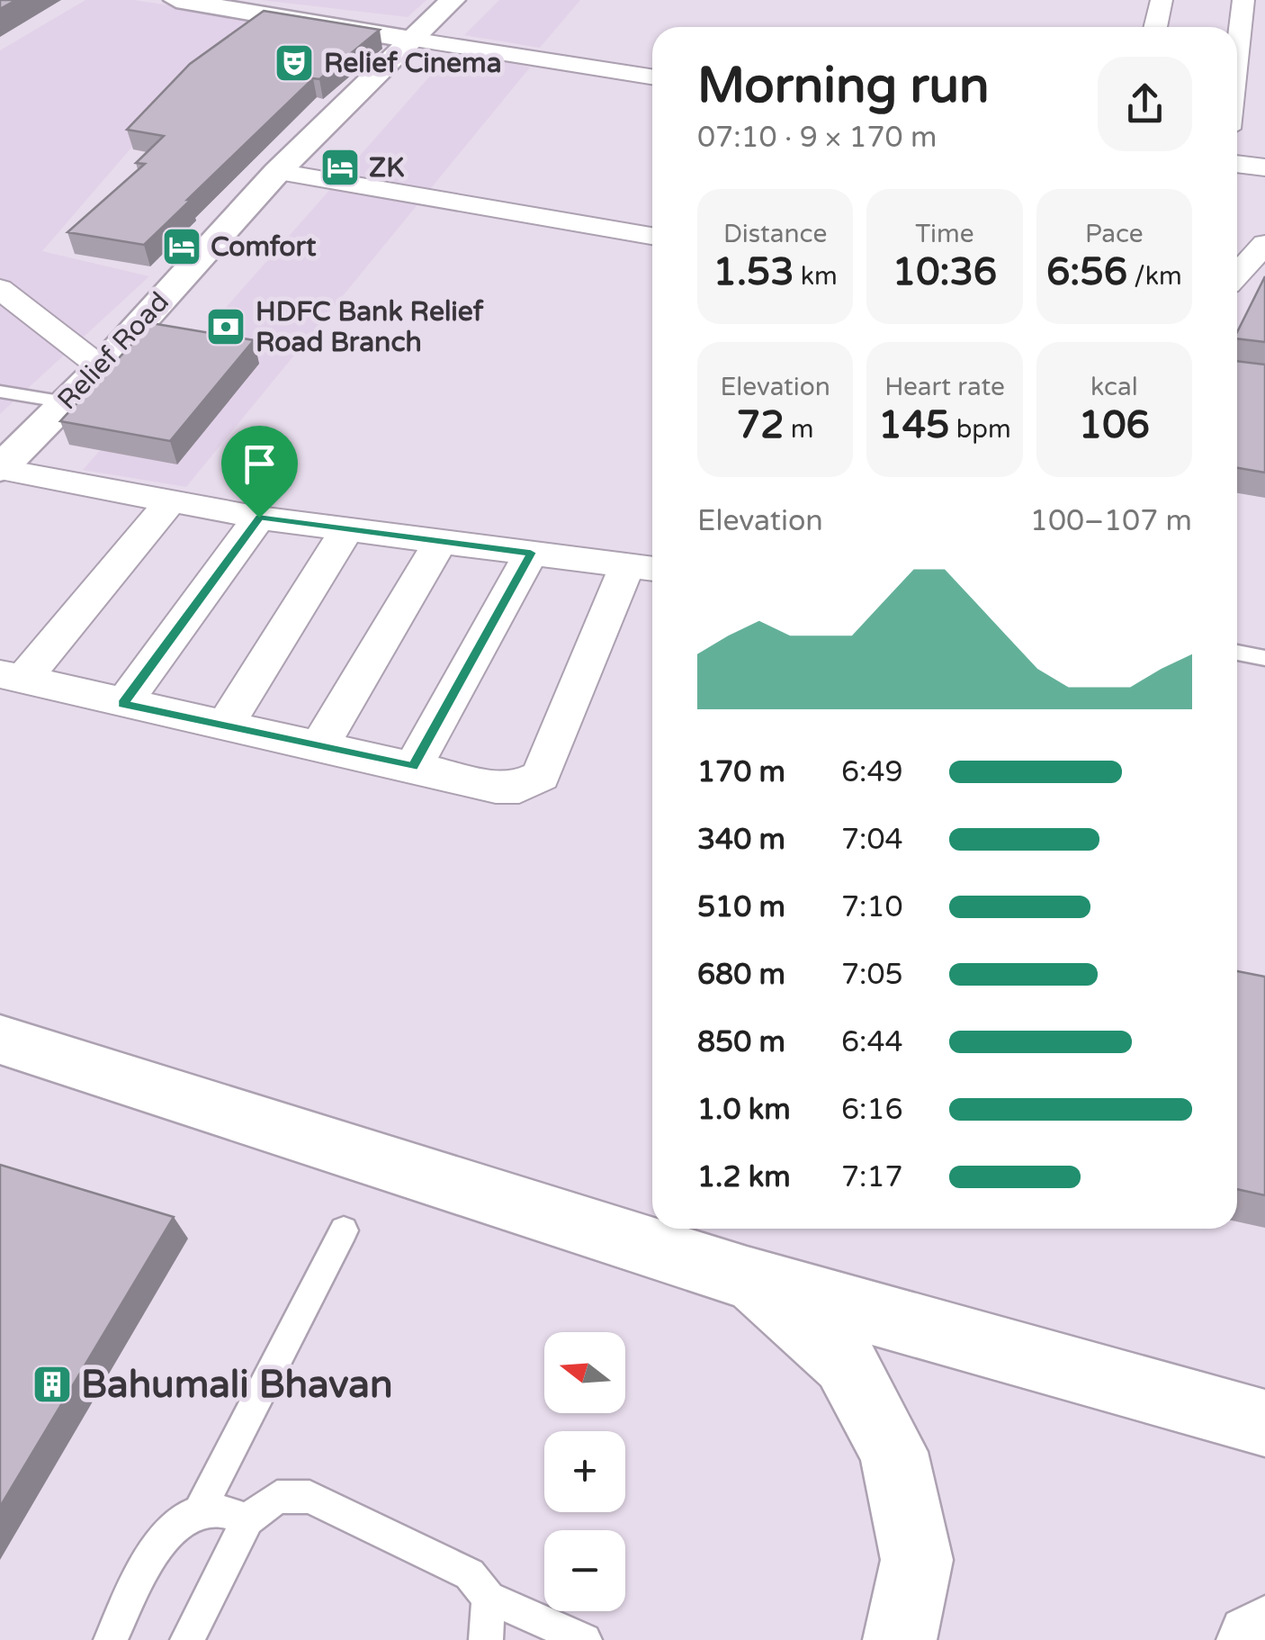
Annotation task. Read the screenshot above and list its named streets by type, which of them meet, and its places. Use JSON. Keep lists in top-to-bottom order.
{
  "streets": {
    "main road": ["Relief Road"]
  },
  "places": {
    "theatre": ["Relief Cinema"],
    "hotel": ["ZK", "Comfort"],
    "bank": ["HDFC Bank Relief Road Branch"],
    "building": ["Bahumali Bhavan"]
  },
  "north": "left",
  "page": {
    "heading": ["Morning run", "07:10 · 9 × 170 m"],
    "stats": [
      ["Distance", "1.53 km"],
      ["Time", "10:36"],
      ["Pace", "6:56 /km"],
      ["Elevation", "72 m"],
      ["Heart rate", "145 bpm"],
      ["kcal", "106"]
    ],
    "chart": ["Elevation", "100–107 m"],
    "list": [
      {
        "name": "170 m",
        "note": "6:49"
      },
      {
        "name": "340 m",
        "note": "7:04"
      },
      {
        "name": "510 m",
        "note": "7:10"
      },
      {
        "name": "680 m",
        "note": "7:05"
      },
      {
        "name": "850 m",
        "note": "6:44"
      },
      {
        "name": "1.0 km",
        "note": "6:16"
      },
      {
        "name": "1.2 km",
        "note": "7:17"
      }
    ],
    "map_buttons": ["+", "−"]
  }
}
